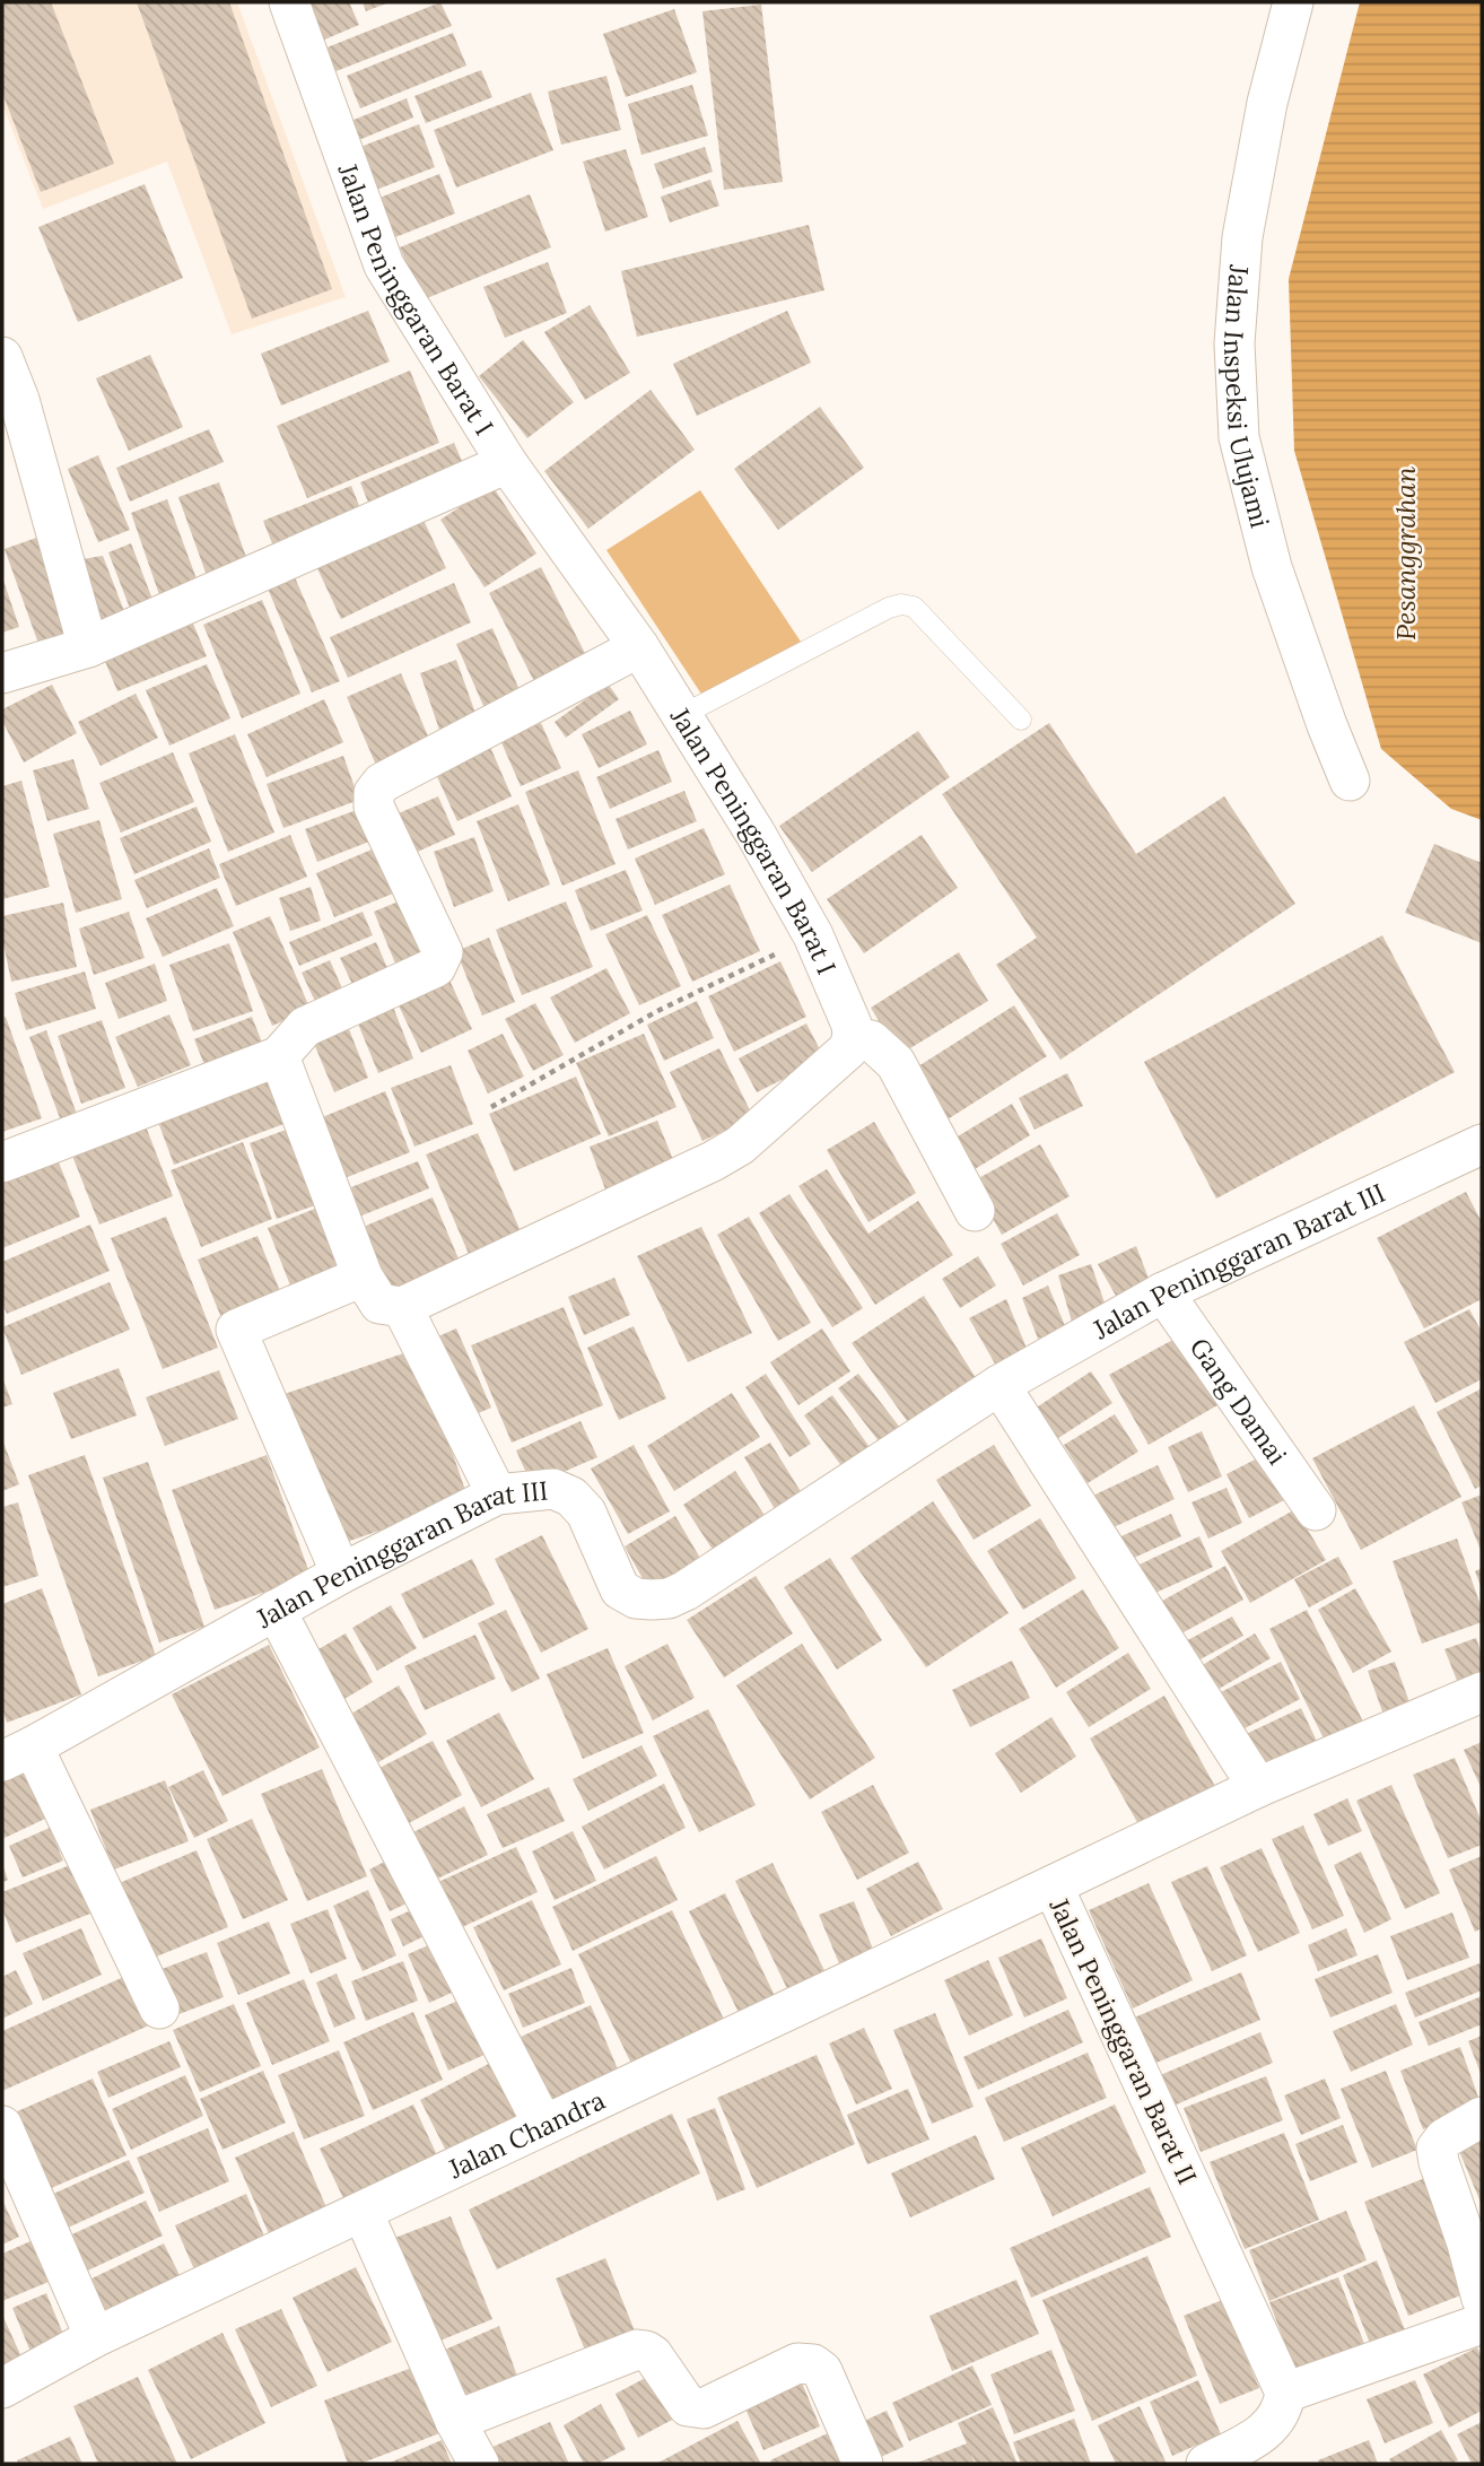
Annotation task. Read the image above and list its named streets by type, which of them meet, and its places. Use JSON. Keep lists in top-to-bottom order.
{
  "streets": {
    "street": [
      "Jalan Peninggaran Barat I",
      "Jalan Inspeksi Ulujami",
      "Jalan Peninggaran Barat III",
      "Gang Damai",
      "Jalan Peninggaran Barat II",
      "Jalan Chandra"
    ]
  },
  "crossings": [
    ["Jalan Peninggaran Barat III", "Gang Damai"],
    ["Jalan Peninggaran Barat II", "Jalan Chandra"]
  ],
  "water": ["Pesanggrahan"]
}
